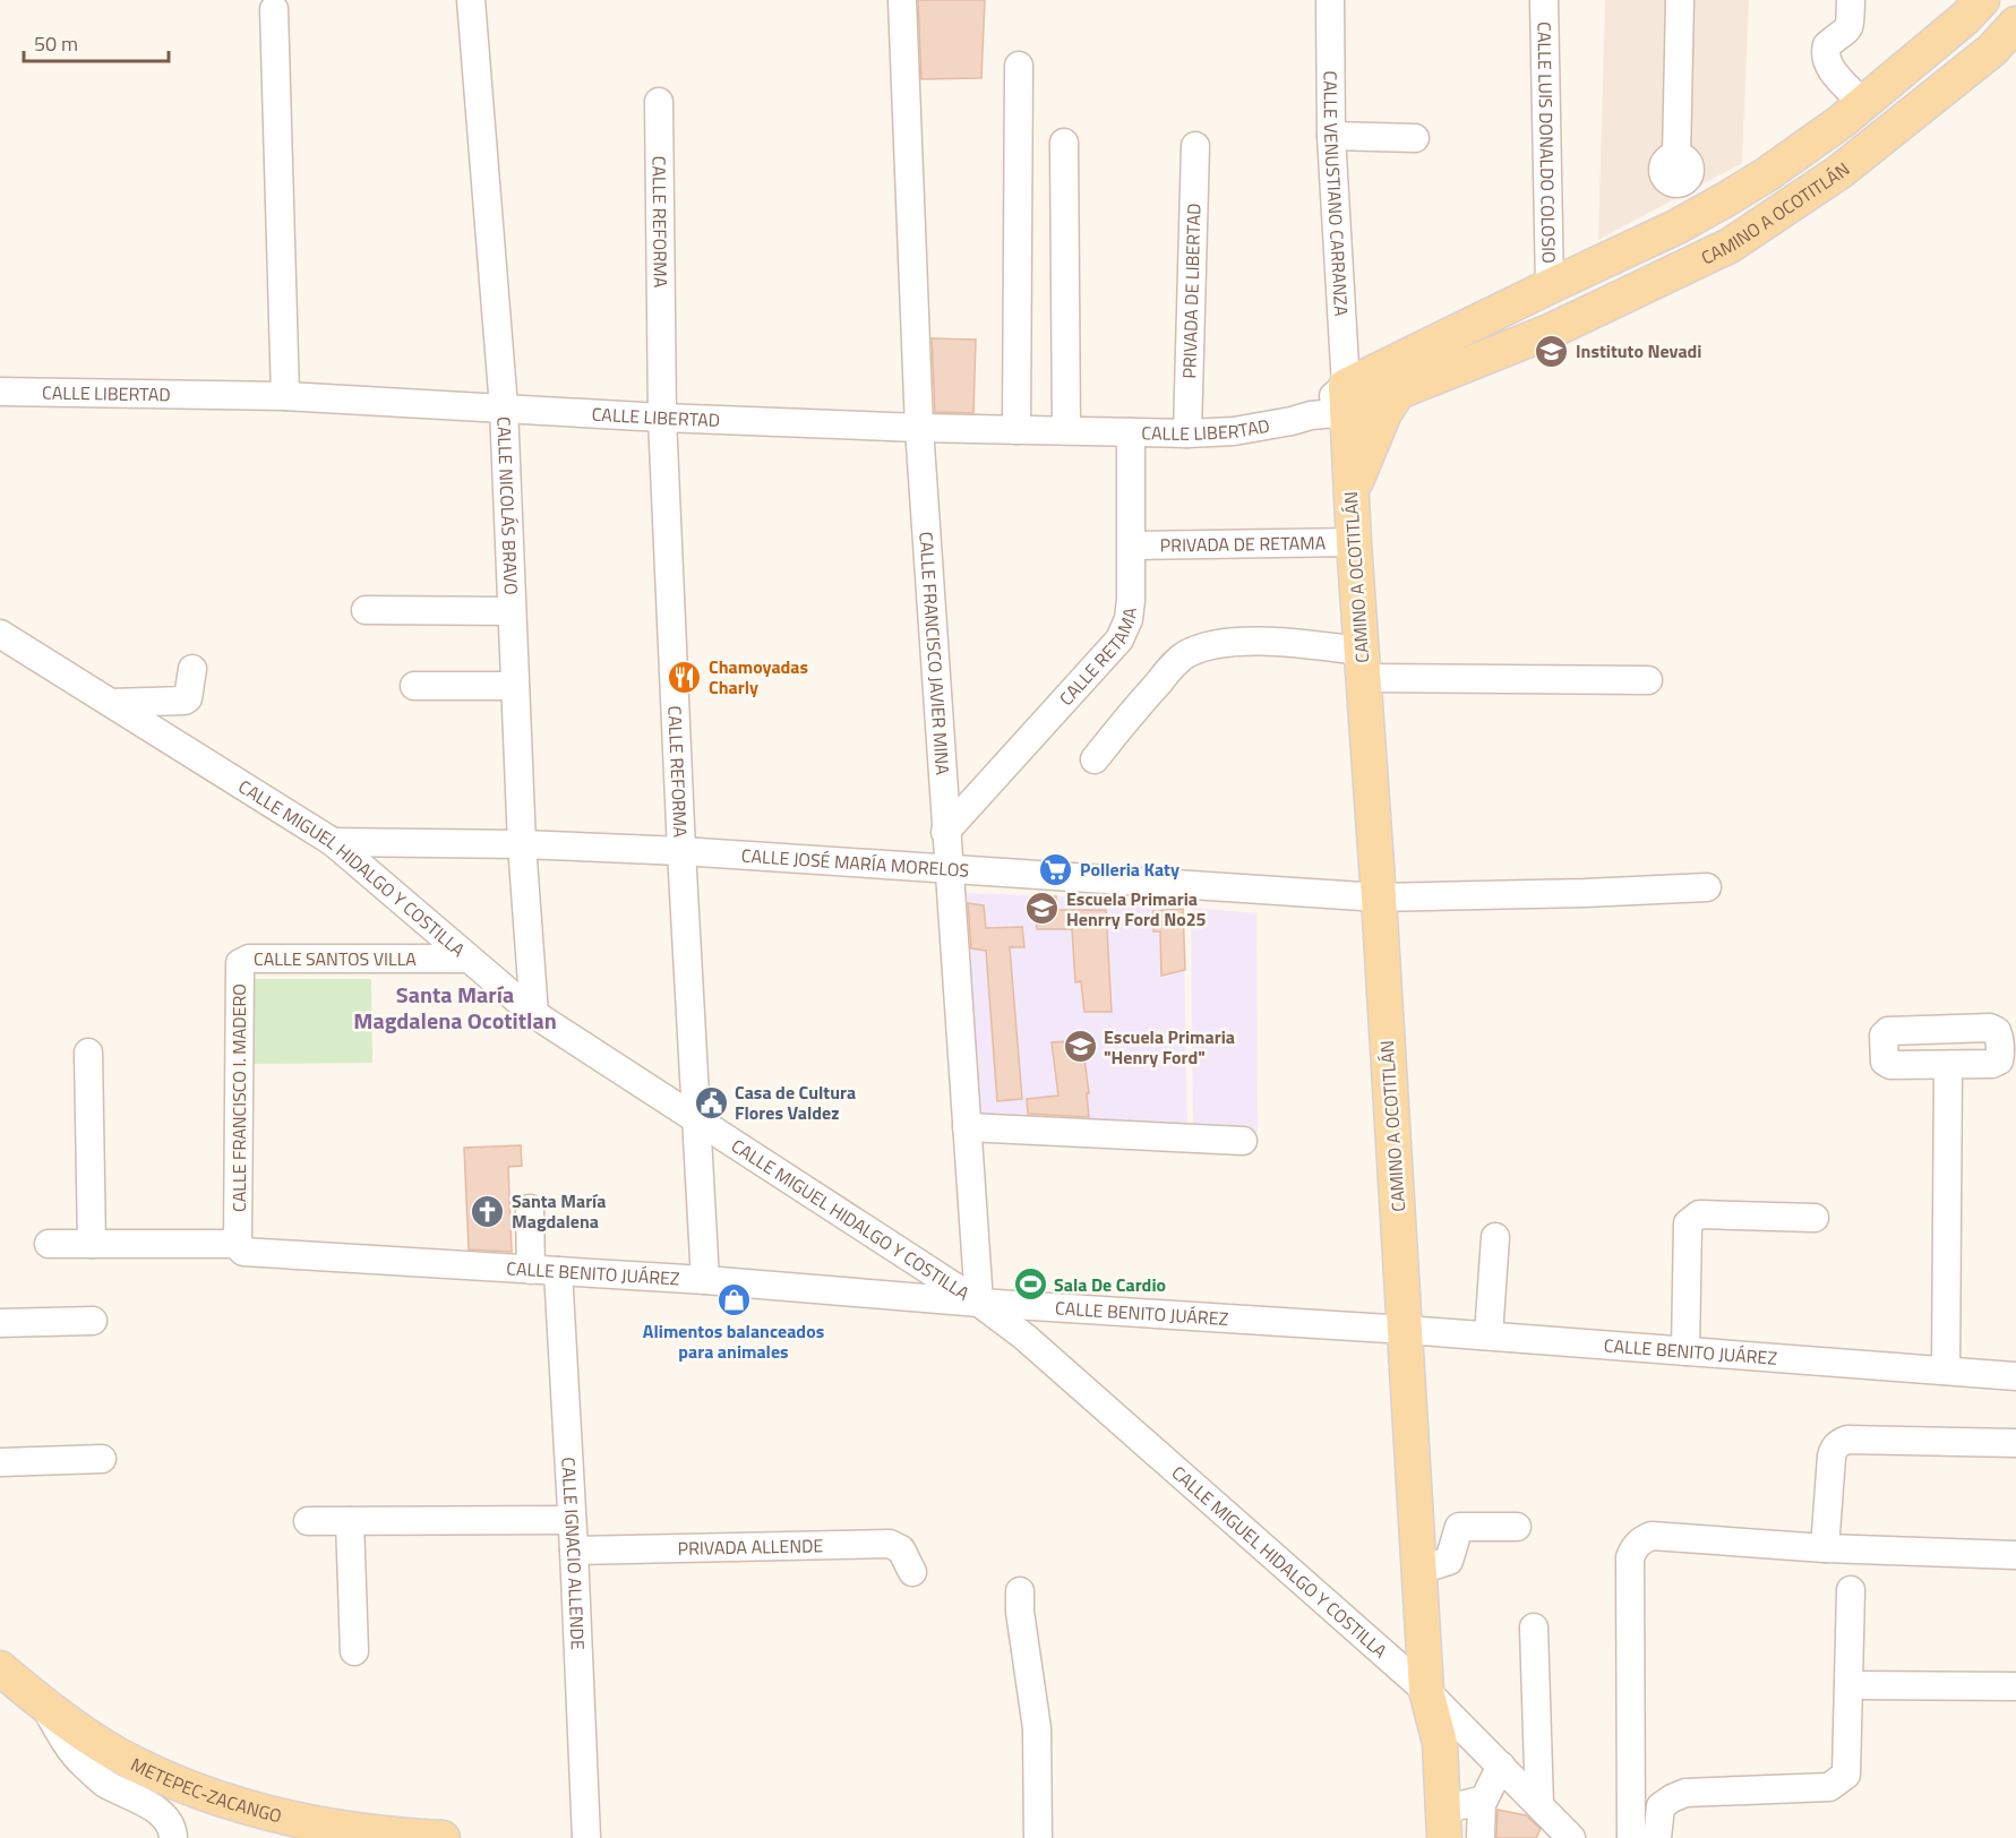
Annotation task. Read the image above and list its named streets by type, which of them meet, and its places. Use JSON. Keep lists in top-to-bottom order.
{
  "streets": {
    "main road": ["CAMINO A OCOTITLÁN", "METEPEC-ZACANGO"],
    "street": [
      "CALLE LUIS DONALDO COLOSIO",
      "CALLE VENUSTIANO CARRANZA",
      "CALLE REFORMA",
      "PRIVADA DE LIBERTAD",
      "CALLE LIBERTAD",
      "CALLE NICOLÁS BRAVO",
      "PRIVADA DE RETAMA",
      "CALLE FRANCISCO JAVIER MINA",
      "CALLE RETAMA",
      "CALLE JOSÉ MARÍA MORELOS",
      "CALLE MIGUEL HIDALGO Y COSTILLA",
      "CALLE SANTOS VILLA",
      "CALLE FRANCISCO I. MADERO",
      "CALLE BENITO JUÁREZ",
      "PRIVADA ALLENDE",
      "CALLE IGNACIO ALLENDE"
    ]
  },
  "crossings": [
    ["CALLE LUIS DONALDO COLOSIO", "CAMINO A OCOTITLÁN"],
    ["CALLE VENUSTIANO CARRANZA", "CAMINO A OCOTITLÁN"],
    ["CALLE VENUSTIANO CARRANZA", "CALLE LIBERTAD"],
    ["CAMINO A OCOTITLÁN", "CALLE LIBERTAD"],
    ["CAMINO A OCOTITLÁN", "PRIVADA DE RETAMA"],
    ["CAMINO A OCOTITLÁN", "CALLE JOSÉ MARÍA MORELOS"],
    ["CAMINO A OCOTITLÁN", "CALLE MIGUEL HIDALGO Y COSTILLA"],
    ["CAMINO A OCOTITLÁN", "CALLE BENITO JUÁREZ"],
    ["CALLE REFORMA", "CALLE LIBERTAD"],
    ["CALLE REFORMA", "CALLE JOSÉ MARÍA MORELOS"],
    ["CALLE REFORMA", "CALLE MIGUEL HIDALGO Y COSTILLA"],
    ["CALLE REFORMA", "CALLE BENITO JUÁREZ"],
    ["PRIVADA DE LIBERTAD", "CALLE LIBERTAD"],
    ["CALLE LIBERTAD", "CALLE NICOLÁS BRAVO"],
    ["CALLE LIBERTAD", "CALLE FRANCISCO JAVIER MINA"],
    ["CALLE LIBERTAD", "CALLE RETAMA"],
    ["CALLE NICOLÁS BRAVO", "CALLE JOSÉ MARÍA MORELOS"],
    ["CALLE NICOLÁS BRAVO", "CALLE MIGUEL HIDALGO Y COSTILLA"],
    ["PRIVADA DE RETAMA", "CALLE RETAMA"],
    ["CALLE FRANCISCO JAVIER MINA", "CALLE RETAMA"],
    ["CALLE FRANCISCO JAVIER MINA", "CALLE JOSÉ MARÍA MORELOS"],
    ["CALLE FRANCISCO JAVIER MINA", "CALLE MIGUEL HIDALGO Y COSTILLA"],
    ["CALLE FRANCISCO JAVIER MINA", "CALLE BENITO JUÁREZ"],
    ["CALLE JOSÉ MARÍA MORELOS", "CALLE MIGUEL HIDALGO Y COSTILLA"],
    ["CALLE MIGUEL HIDALGO Y COSTILLA", "CALLE SANTOS VILLA"],
    ["CALLE MIGUEL HIDALGO Y COSTILLA", "CALLE BENITO JUÁREZ"],
    ["CALLE SANTOS VILLA", "CALLE FRANCISCO I. MADERO"],
    ["CALLE FRANCISCO I. MADERO", "CALLE BENITO JUÁREZ"],
    ["CALLE BENITO JUÁREZ", "CALLE IGNACIO ALLENDE"],
    ["PRIVADA ALLENDE", "CALLE IGNACIO ALLENDE"]
  ],
  "districts": ["Santa María Magdalena Ocotitlan"],
  "places": {
    "school or university": ["Instituto Nevadi", "Escuela Primaria Henrry Ford No25", "Escuela Primaria \"Henry Ford\""],
    "restaurant": ["Chamoyadas Charly"],
    "supermarket": ["Polleria Katy"],
    "public building": ["Casa de Cultura Flores Valdez"],
    "church": ["Santa María Magdalena"],
    "sports": ["Sala De Cardio"],
    "shop": ["Alimentos balanceados para animales"]
  },
  "scale_bar": "50 m"
}
